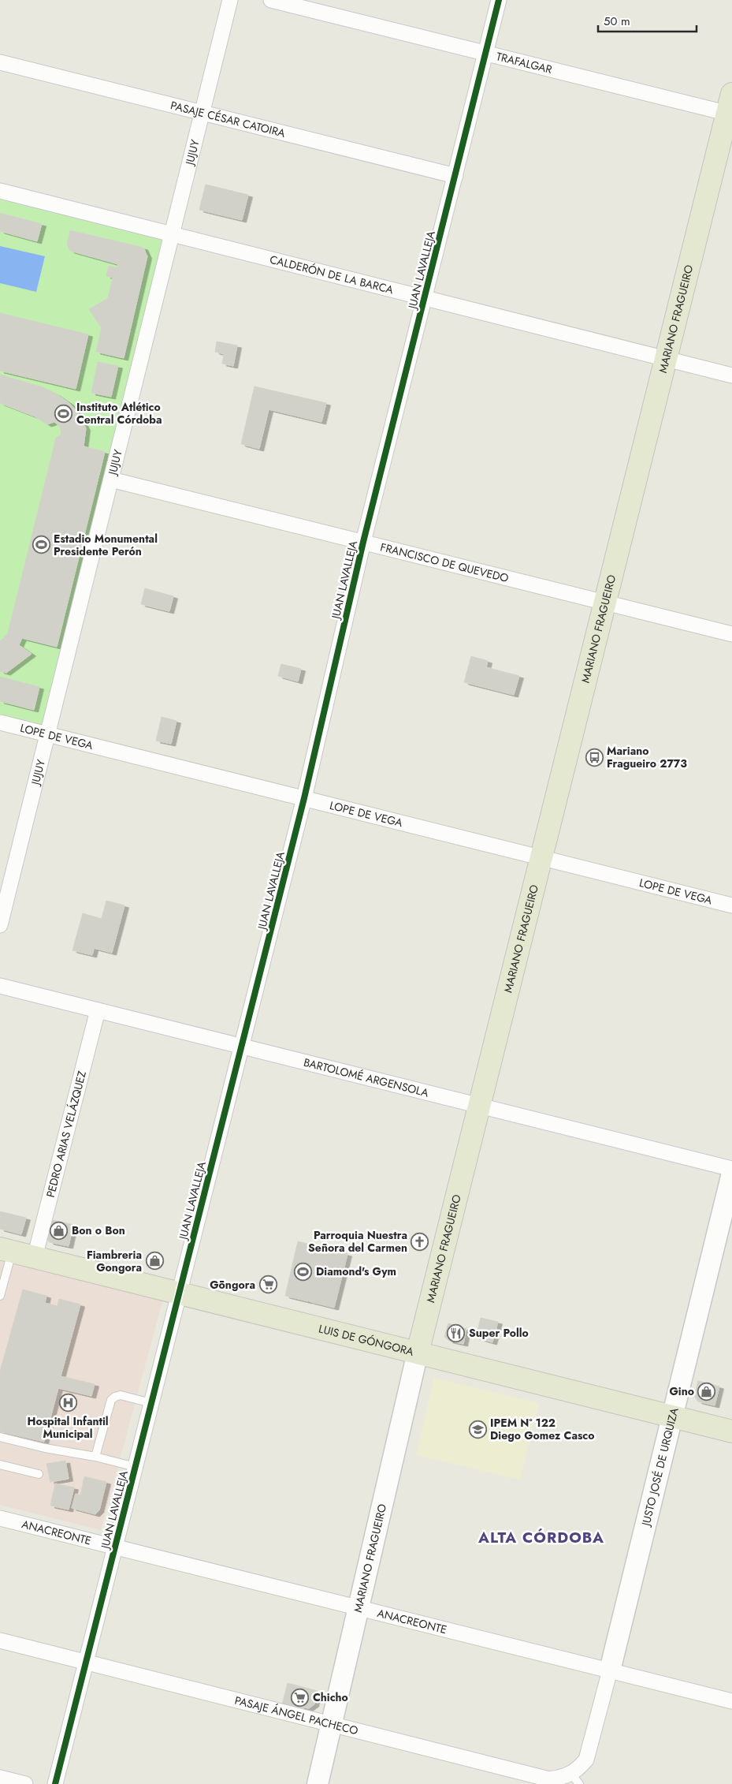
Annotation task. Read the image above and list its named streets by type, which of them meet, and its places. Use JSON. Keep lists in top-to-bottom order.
{
  "streets": {
    "main road": ["MARIANO FRAGUEIRO", "LUIS DE GÓNGORA"],
    "street": [
      "TRAFALGAR",
      "PASAJE CÉSAR CATOIRA",
      "JUJUY",
      "JUAN LAVALLEJA",
      "CALDERÓN DE LA BARCA",
      "FRANCISCO DE QUEVEDO",
      "LOPE DE VEGA",
      "BARTOLOMÉ ARGENSOLA",
      "PEDRO ARIAS VELÁZQUEZ",
      "JUSTO JOSÉ DE URQUIZA",
      "ANACREONTE",
      "PASAJE ÁNGEL PACHECO"
    ]
  },
  "crossings": [
    ["TRAFALGAR", "JUAN LAVALLEJA"],
    ["TRAFALGAR", "MARIANO FRAGUEIRO"],
    ["PASAJE CÉSAR CATOIRA", "JUJUY"],
    ["PASAJE CÉSAR CATOIRA", "JUAN LAVALLEJA"],
    ["JUJUY", "CALDERÓN DE LA BARCA"],
    ["JUJUY", "FRANCISCO DE QUEVEDO"],
    ["JUJUY", "LOPE DE VEGA"],
    ["JUAN LAVALLEJA", "CALDERÓN DE LA BARCA"],
    ["JUAN LAVALLEJA", "FRANCISCO DE QUEVEDO"],
    ["JUAN LAVALLEJA", "LOPE DE VEGA"],
    ["JUAN LAVALLEJA", "BARTOLOMÉ ARGENSOLA"],
    ["JUAN LAVALLEJA", "LUIS DE GÓNGORA"],
    ["JUAN LAVALLEJA", "ANACREONTE"],
    ["JUAN LAVALLEJA", "PASAJE ÁNGEL PACHECO"],
    ["CALDERÓN DE LA BARCA", "MARIANO FRAGUEIRO"],
    ["MARIANO FRAGUEIRO", "FRANCISCO DE QUEVEDO"],
    ["MARIANO FRAGUEIRO", "LOPE DE VEGA"],
    ["MARIANO FRAGUEIRO", "BARTOLOMÉ ARGENSOLA"],
    ["MARIANO FRAGUEIRO", "LUIS DE GÓNGORA"],
    ["MARIANO FRAGUEIRO", "ANACREONTE"],
    ["MARIANO FRAGUEIRO", "PASAJE ÁNGEL PACHECO"],
    ["BARTOLOMÉ ARGENSOLA", "PEDRO ARIAS VELÁZQUEZ"],
    ["PEDRO ARIAS VELÁZQUEZ", "LUIS DE GÓNGORA"],
    ["LUIS DE GÓNGORA", "JUSTO JOSÉ DE URQUIZA"],
    ["JUSTO JOSÉ DE URQUIZA", "ANACREONTE"],
    ["JUSTO JOSÉ DE URQUIZA", "PASAJE ÁNGEL PACHECO"]
  ],
  "districts": ["ALTA CÓRDOBA"],
  "places": {
    "sports": ["Instituto Atlético Central Córdoba", "Estadio Monumental Presidente Perón", "Diamond's Gym"],
    "bus stop": ["Mariano Fragueiro 2773"],
    "shop": ["Bon o Bon", "Fiambreria Gongora", "Gino"],
    "church": ["Parroquia Nuestra Señora del Carmen"],
    "supermarket": ["Gōngora", "Chicho"],
    "restaurant": ["Super Pollo"],
    "hospital": ["Hospital Infantil Municipal"],
    "school or university": ["IPEM Nº 122 Diego Gomez Casco"]
  },
  "scale_bar": "50 m"
}
